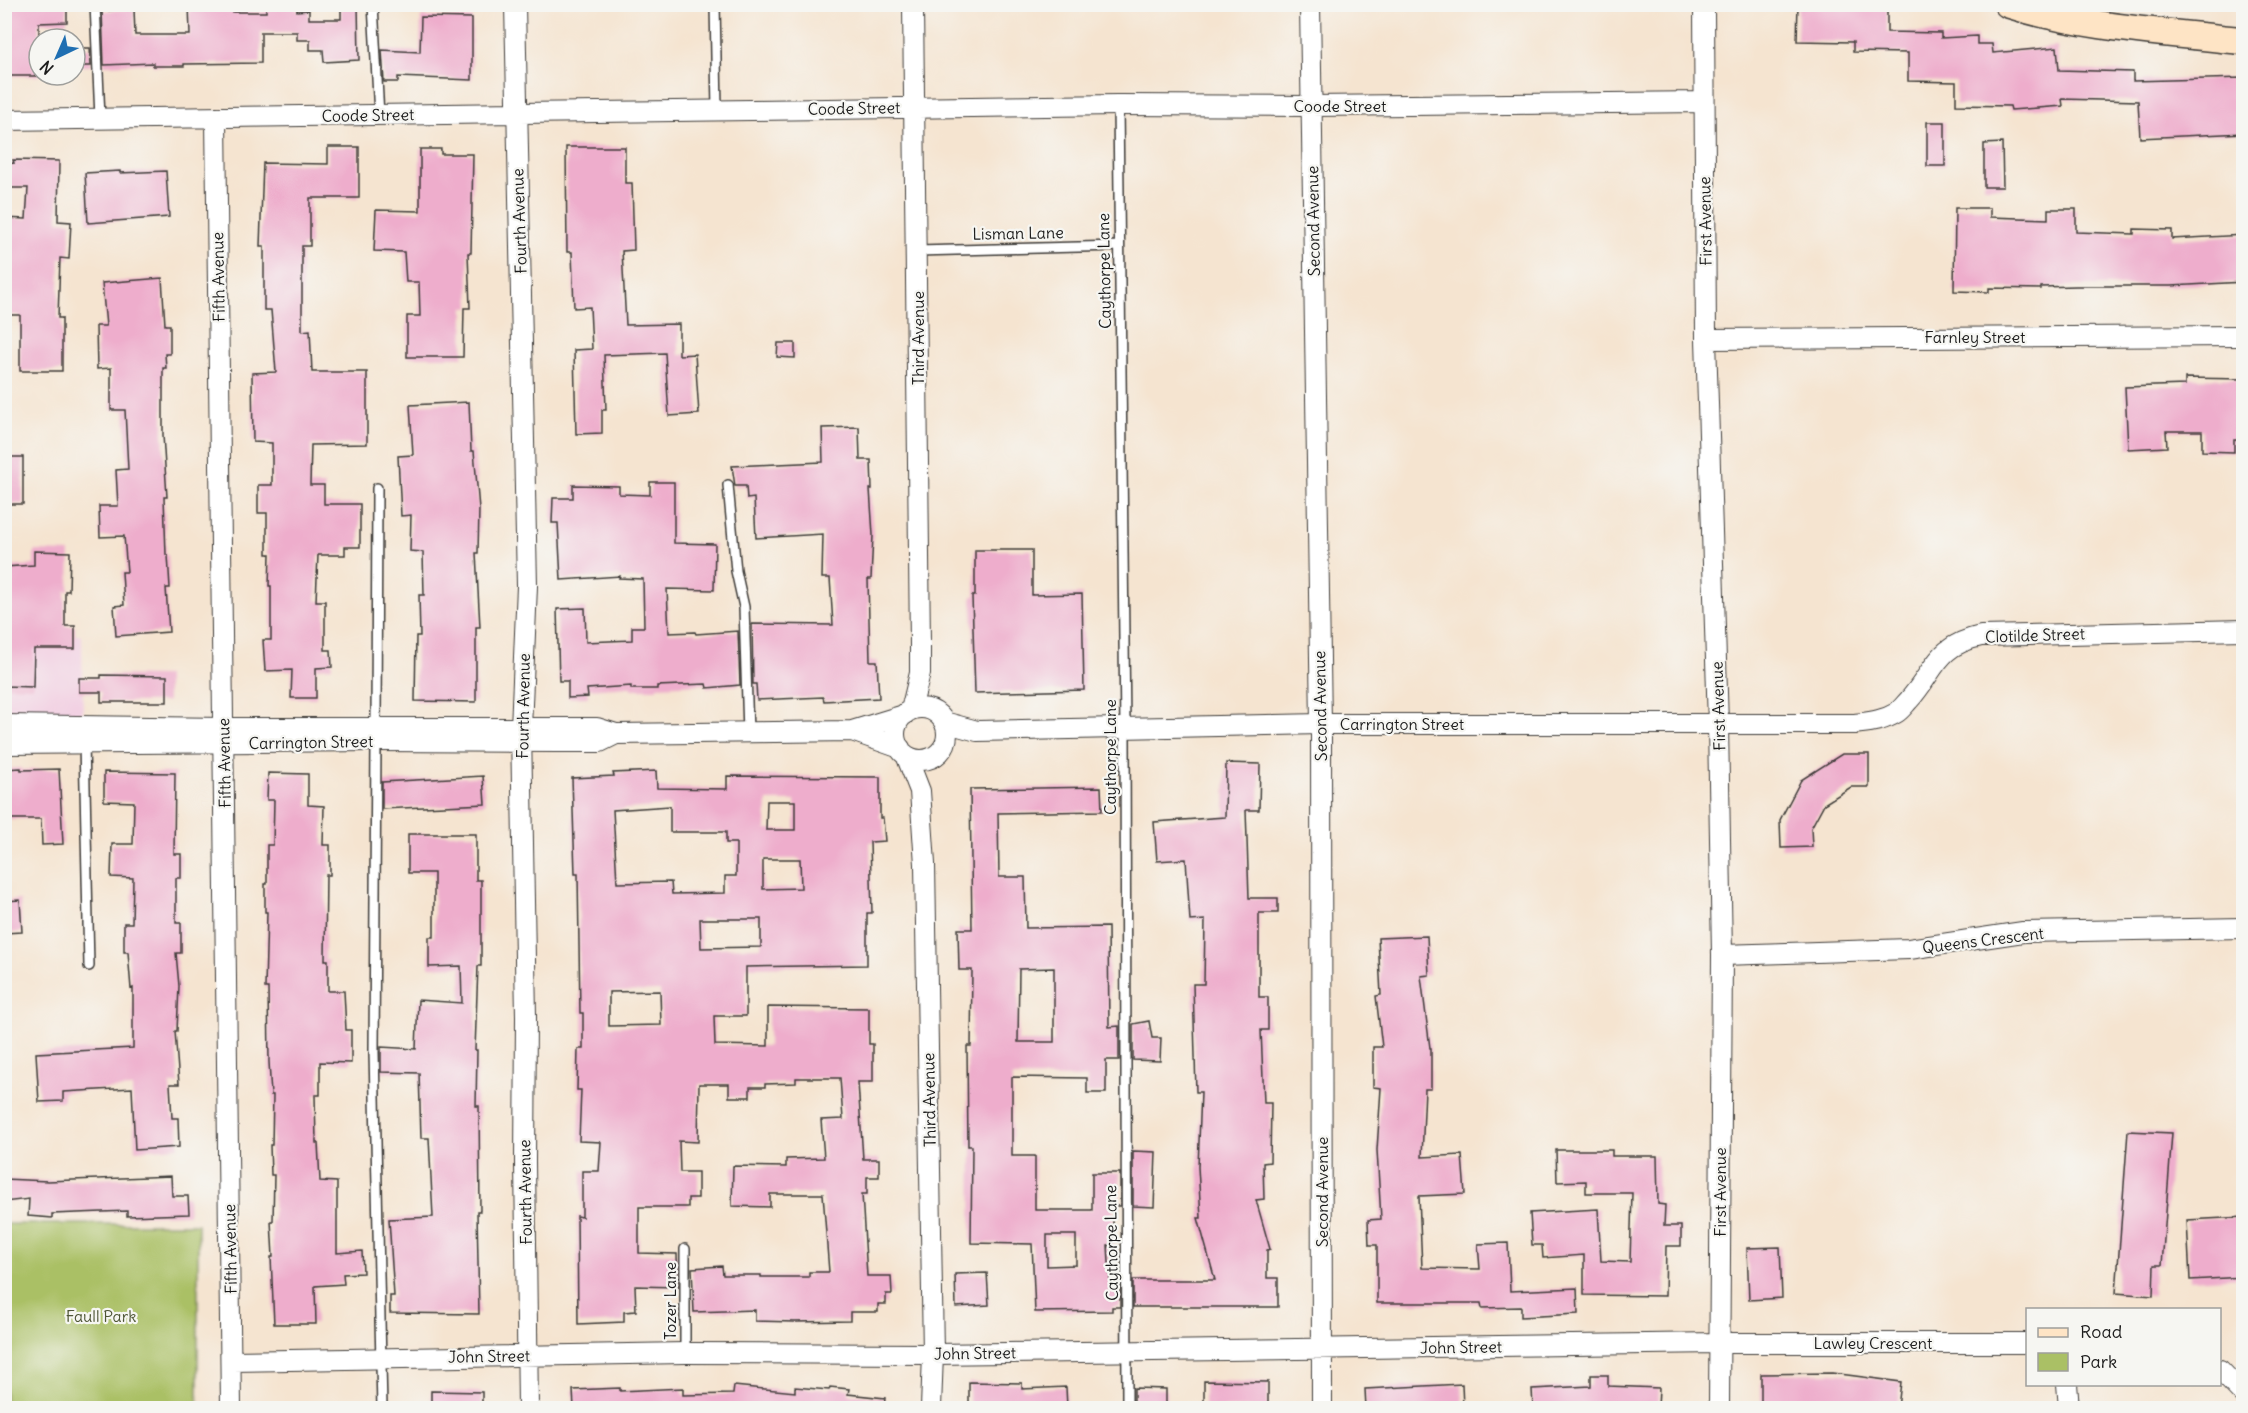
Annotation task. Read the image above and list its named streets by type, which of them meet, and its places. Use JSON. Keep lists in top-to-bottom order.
{
  "streets": {
    "street": [
      "Coode Street",
      "Fourth Avenue",
      "Second Avenue",
      "First Avenue",
      "Fifth Avenue",
      "Farnley Street",
      "Third Avenue",
      "Clotilde Street",
      "Carrington Street",
      "Queens Crescent",
      "Lawley Crescent",
      "John Street"
    ],
    "lane": ["Lisman Lane", "Caythorpe Lane", "Tozer Lane"]
  },
  "crossings": [
    ["Coode Street", "Fourth Avenue"],
    ["Coode Street", "Second Avenue"],
    ["Coode Street", "First Avenue"],
    ["Coode Street", "Caythorpe Lane"],
    ["Coode Street", "Fifth Avenue"],
    ["Coode Street", "Third Avenue"],
    ["Fourth Avenue", "Carrington Street"],
    ["Fourth Avenue", "John Street"],
    ["Second Avenue", "Carrington Street"],
    ["Second Avenue", "John Street"],
    ["First Avenue", "Farnley Street"],
    ["First Avenue", "Clotilde Street"],
    ["First Avenue", "Carrington Street"],
    ["First Avenue", "Queens Crescent"],
    ["First Avenue", "Lawley Crescent"],
    ["First Avenue", "John Street"],
    ["Lisman Lane", "Caythorpe Lane"],
    ["Lisman Lane", "Third Avenue"],
    ["Caythorpe Lane", "Carrington Street"],
    ["Caythorpe Lane", "John Street"],
    ["Fifth Avenue", "Carrington Street"],
    ["Fifth Avenue", "John Street"],
    ["Third Avenue", "Carrington Street"],
    ["Third Avenue", "John Street"],
    ["Clotilde Street", "Carrington Street"],
    ["Tozer Lane", "John Street"],
    ["Lawley Crescent", "John Street"]
  ],
  "parks": ["Faull Park"],
  "legend": ["Road", "Park"],
  "north": "bottom left"
}
